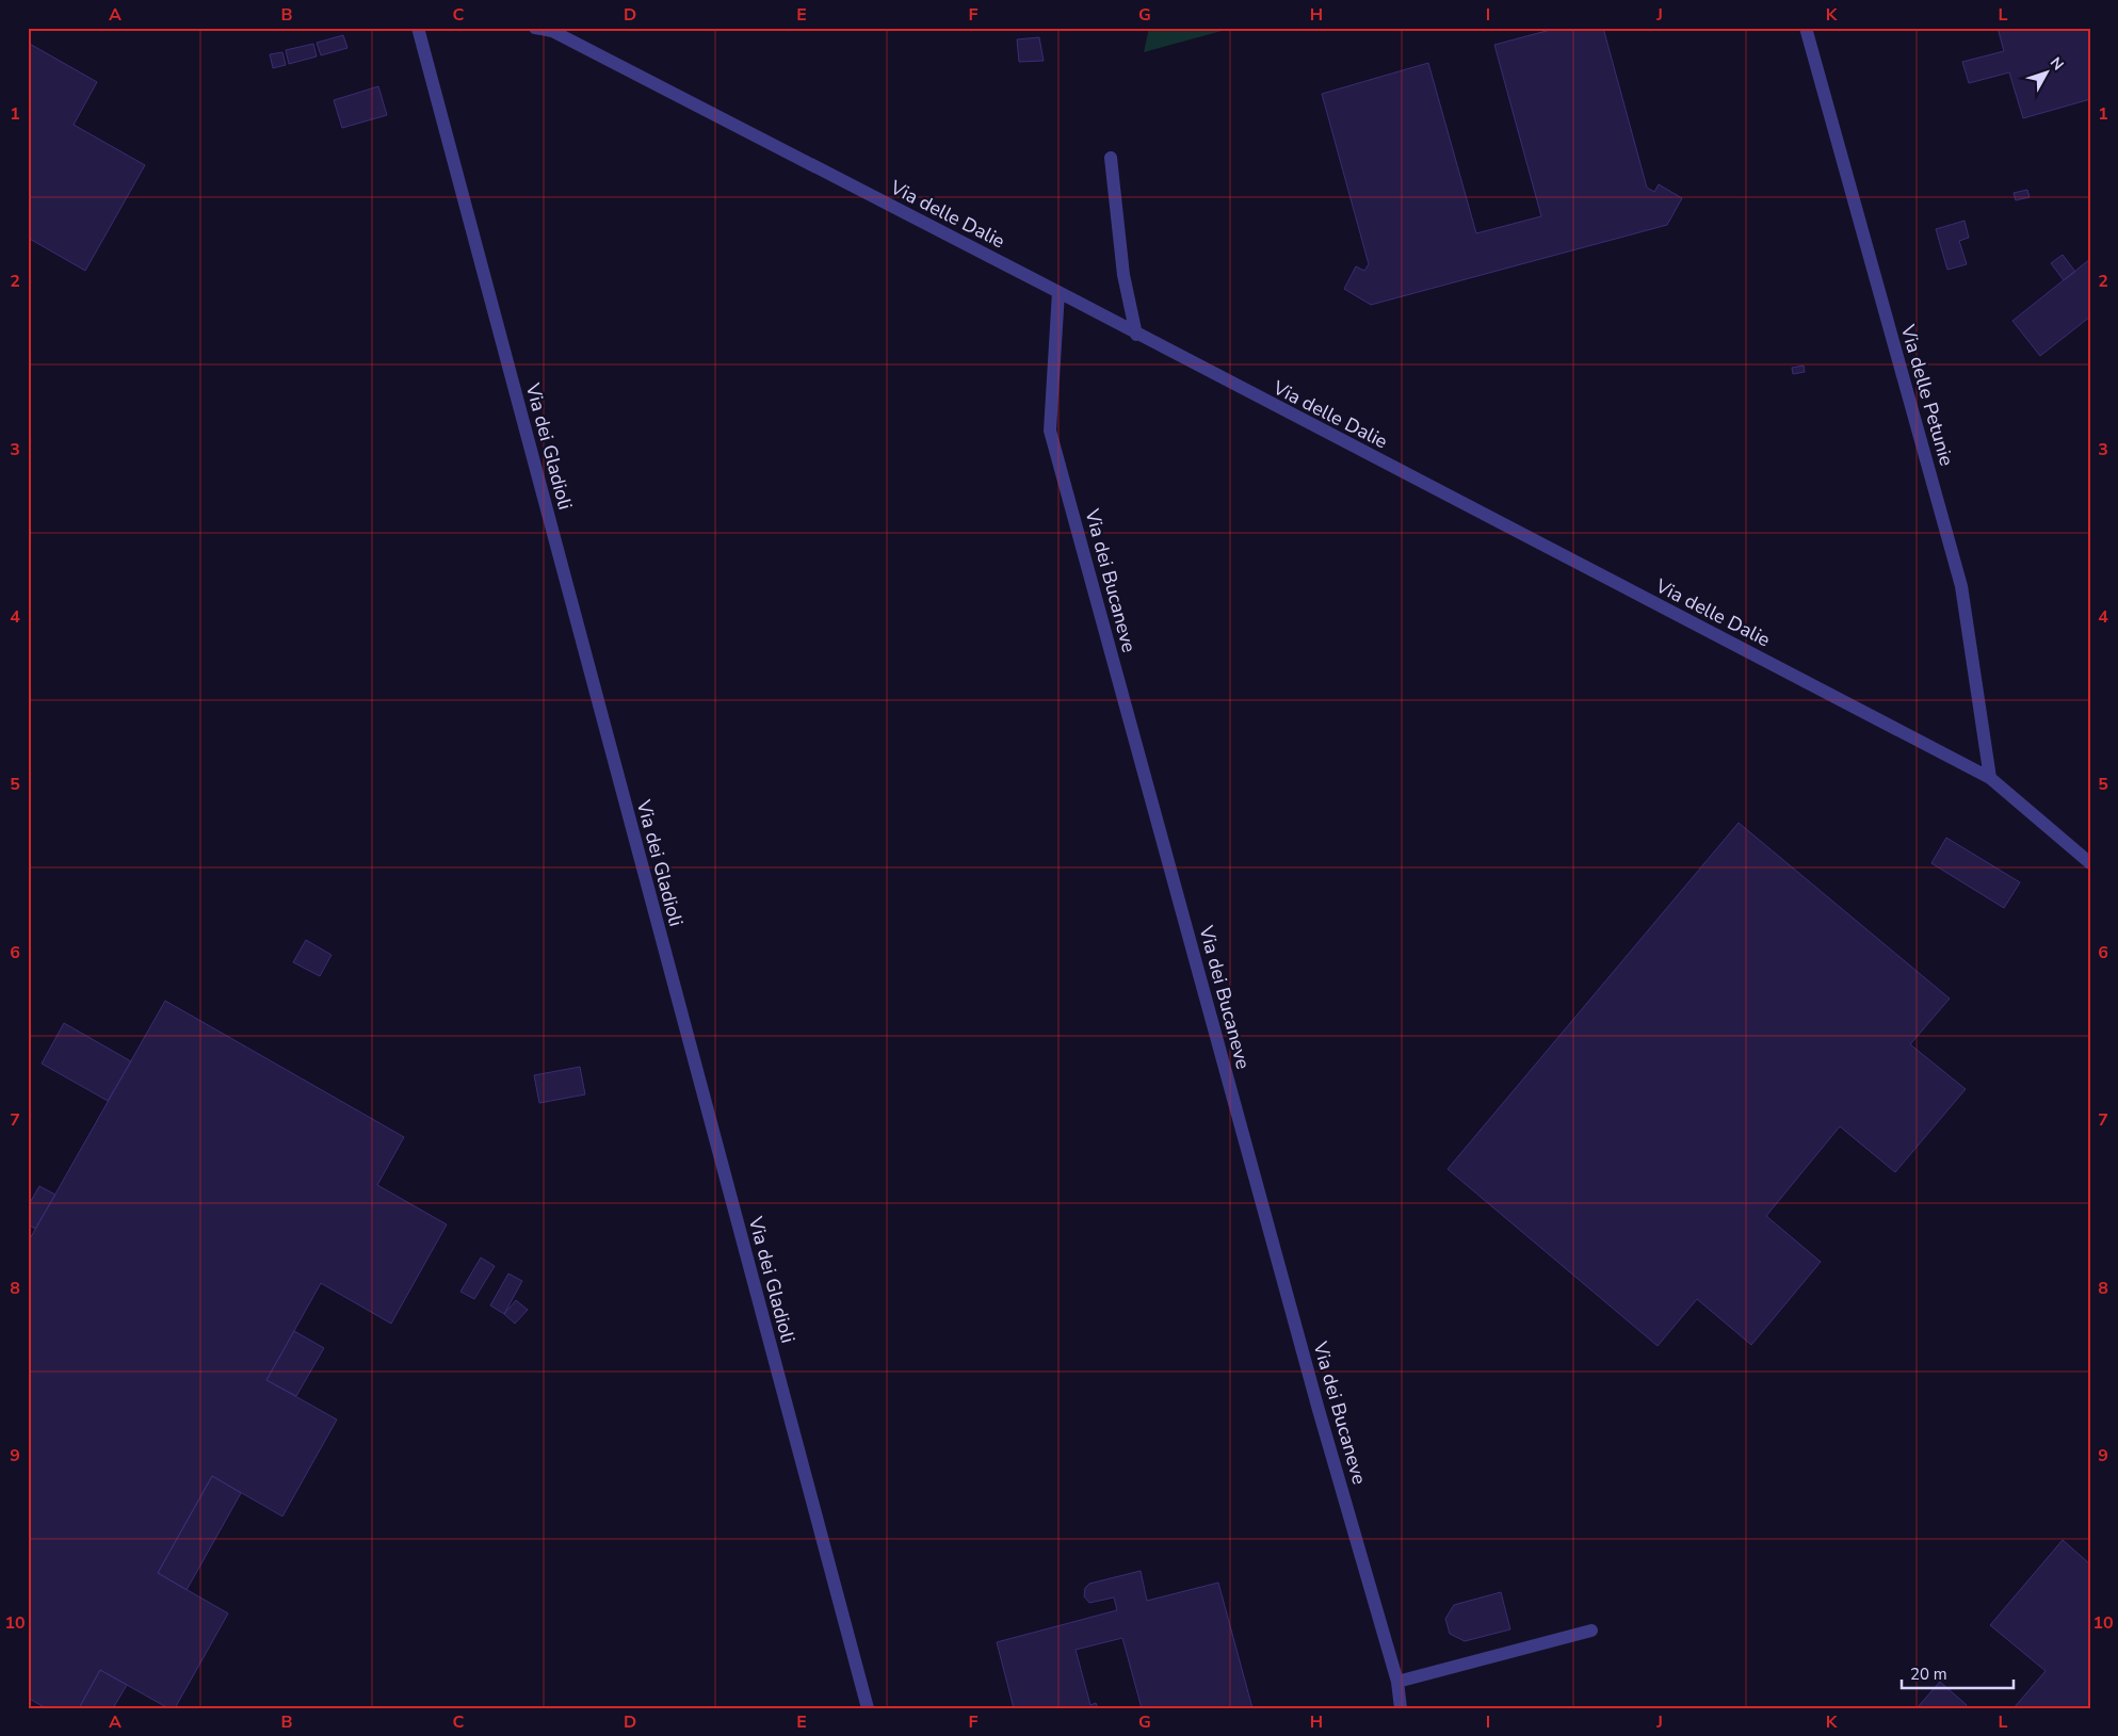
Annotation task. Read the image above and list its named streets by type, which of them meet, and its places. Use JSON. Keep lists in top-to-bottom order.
{
  "streets": {
    "street": [
      "Via delle Dalie",
      "Via delle Petunie",
      "Via dei Gladioli",
      "Via dei Bucaneve"
    ]
  },
  "crossings": [
    ["Via delle Dalie", "Via delle Petunie"],
    ["Via delle Dalie", "Via dei Bucaneve"]
  ],
  "scale_bar": "20 m",
  "north": "top right",
  "grid": {
    "columns": [
      "A",
      "B",
      "C",
      "D",
      "E",
      "F",
      "G",
      "H",
      "I",
      "J",
      "K",
      "L"
    ],
    "rows": [
      "1",
      "2",
      "3",
      "4",
      "5",
      "6",
      "7",
      "8",
      "9",
      "10"
    ]
  }
}
